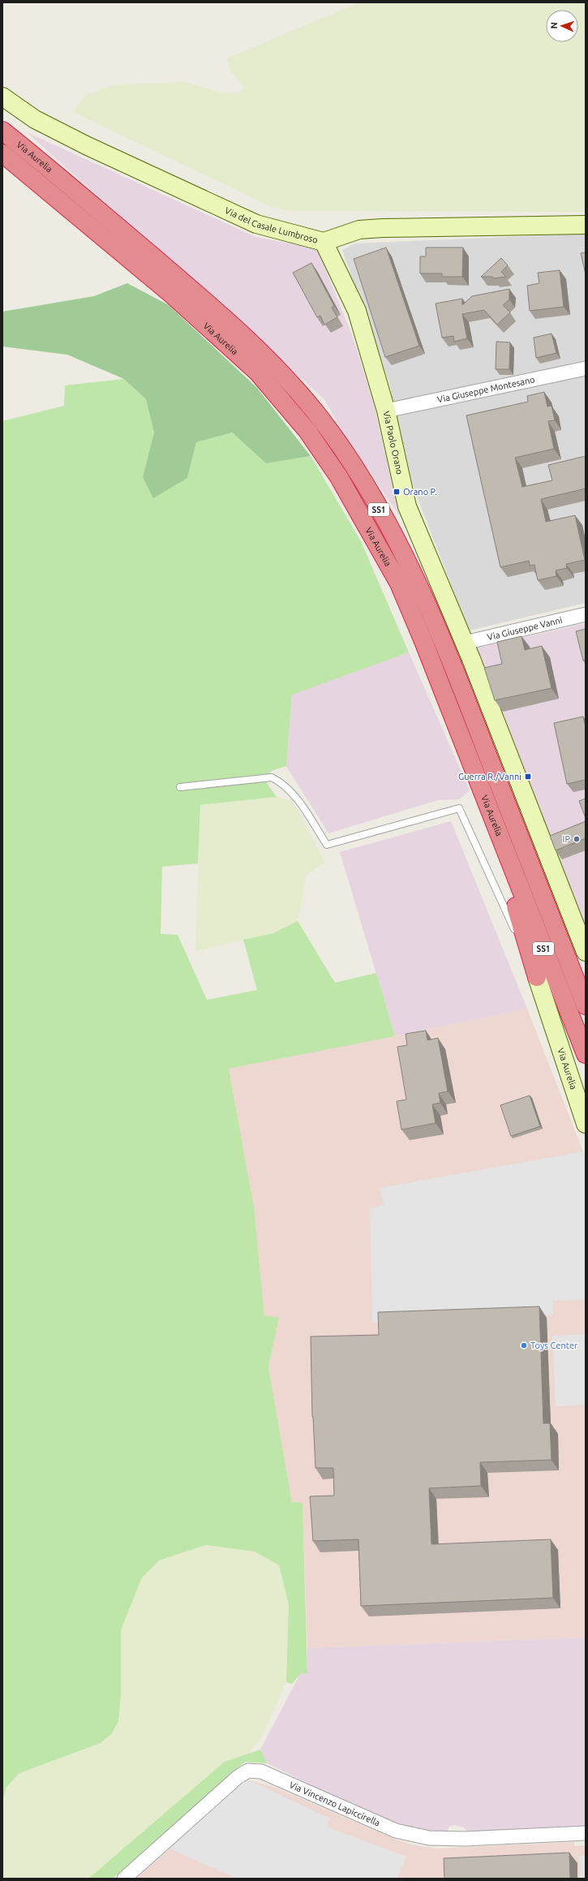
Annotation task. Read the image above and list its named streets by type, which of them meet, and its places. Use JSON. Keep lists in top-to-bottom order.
{
  "streets": {
    "highway": ["Via Aurelia", "SS1"],
    "street": [
      "Via del Casale Lumbroso",
      "Via Giuseppe Montesano",
      "Via Paolo Orano",
      "Via Giuseppe Vanni",
      "Via Vincenzo Lapiccirella"
    ]
  },
  "crossings": [
    ["Via del Casale Lumbroso", "Via Paolo Orano"],
    ["Via Giuseppe Montesano", "Via Paolo Orano"],
    ["Via Paolo Orano", "Via Giuseppe Vanni"]
  ],
  "places": {
    "transit": ["Orano P.", "Guerra R./Vanni"],
    "other": ["IP", "Toys Center"]
  },
  "north": "left"
}
